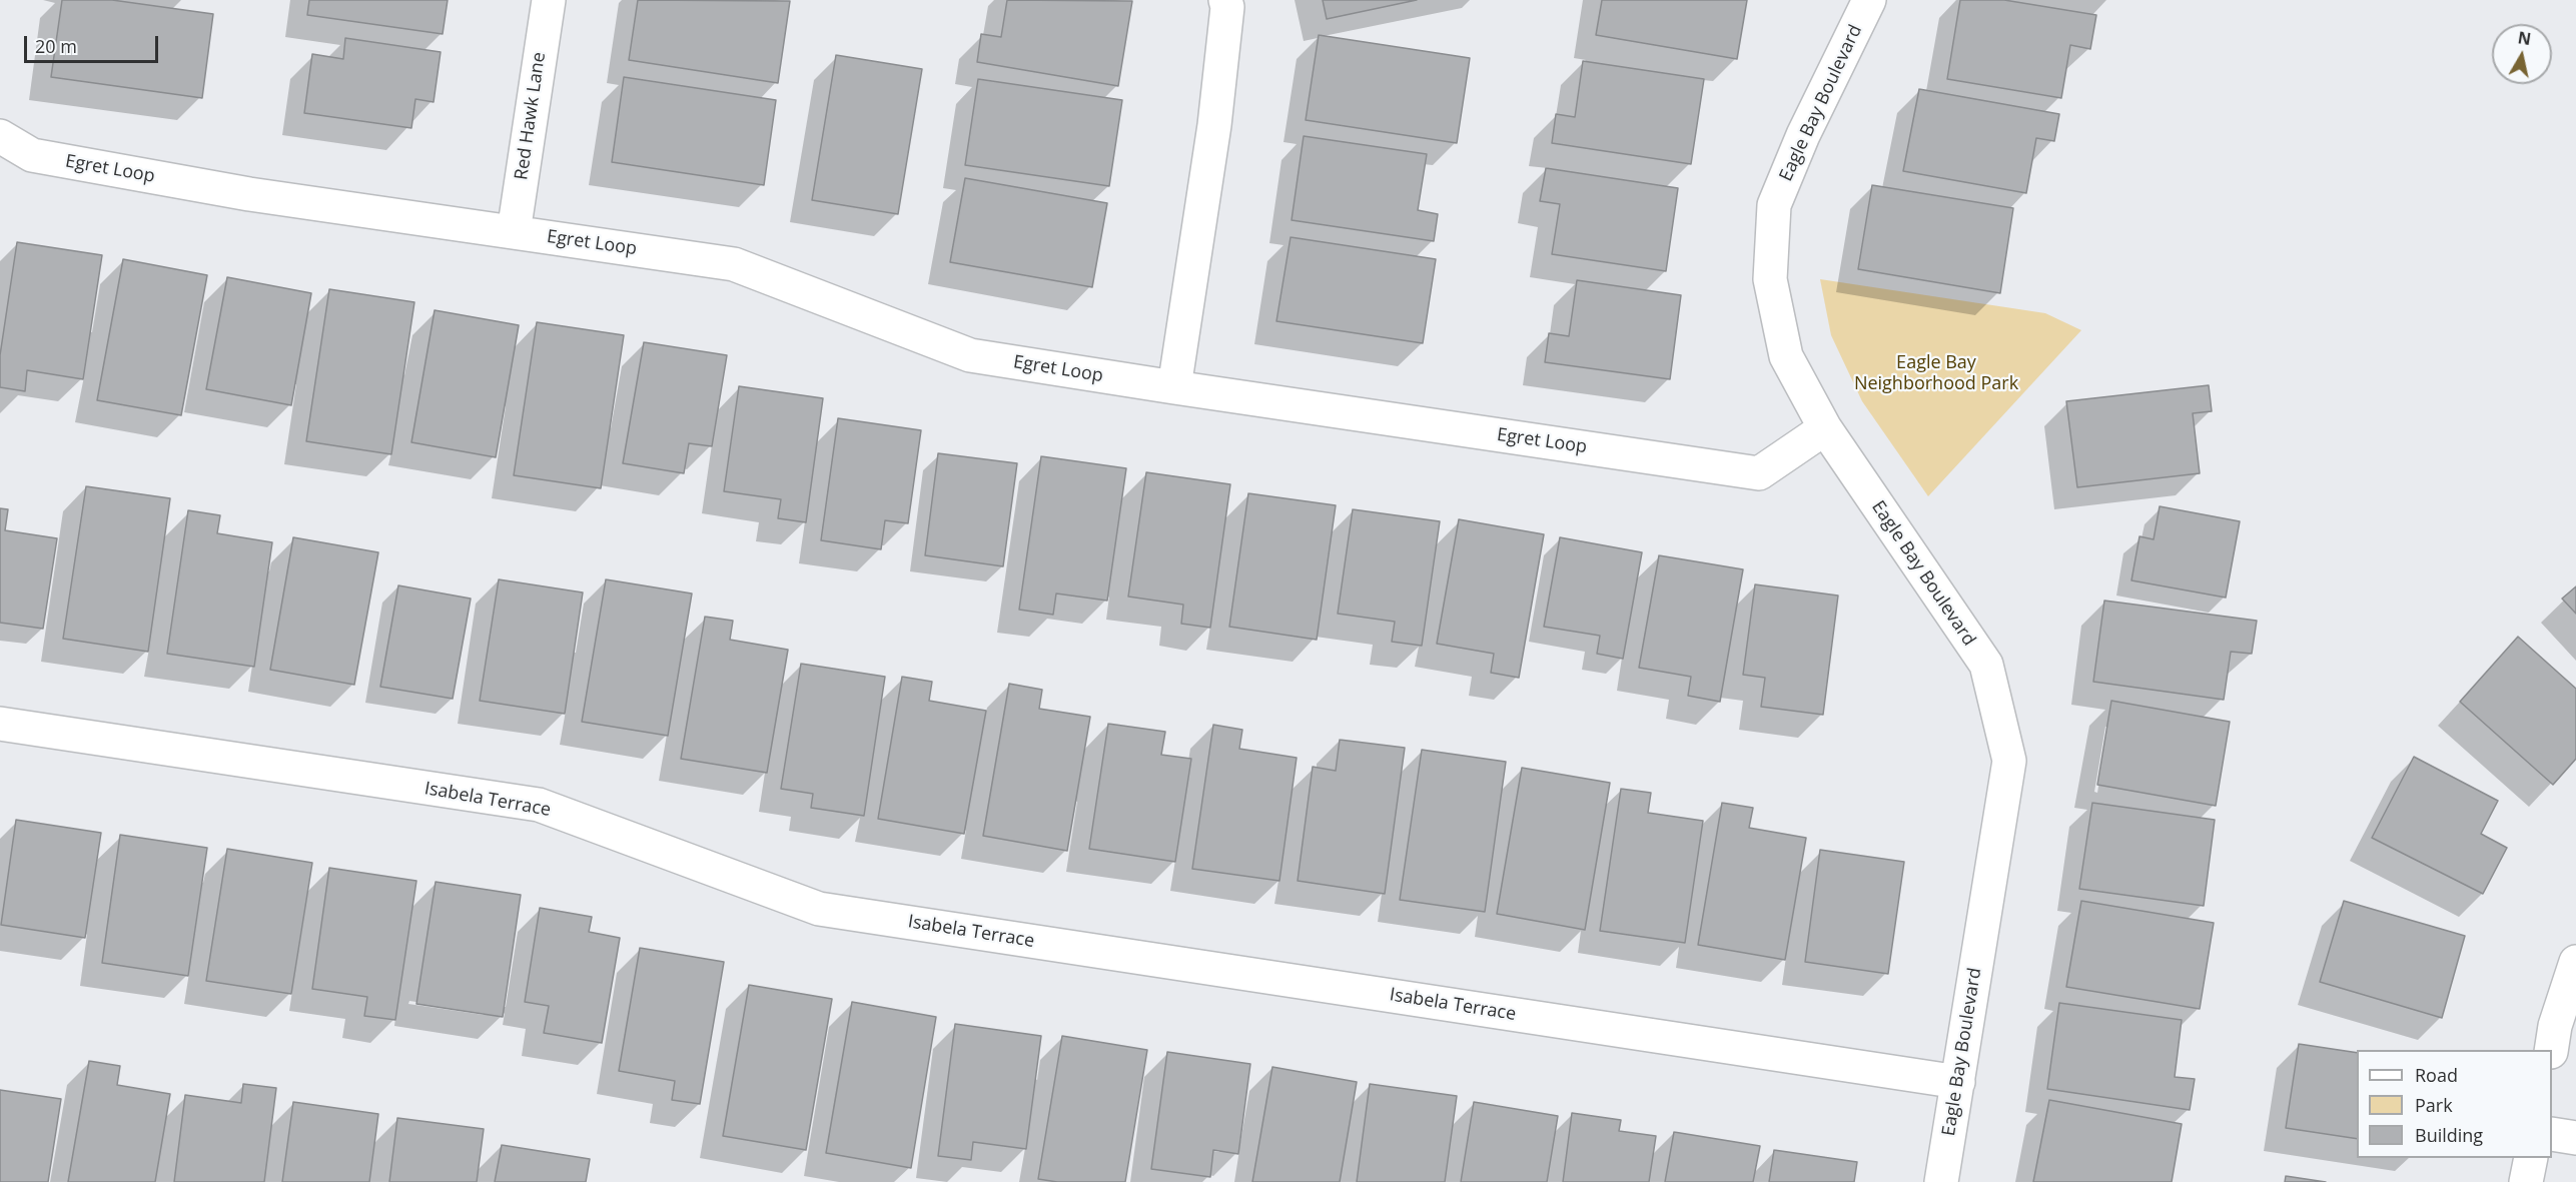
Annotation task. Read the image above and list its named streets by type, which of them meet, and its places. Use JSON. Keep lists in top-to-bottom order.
{
  "streets": {
    "street": [
      "Eagle Bay Boulevard",
      "Red Hawk Lane",
      "Egret Loop",
      "Isabela Terrace"
    ]
  },
  "crossings": [
    ["Eagle Bay Boulevard", "Egret Loop"],
    ["Eagle Bay Boulevard", "Isabela Terrace"],
    ["Red Hawk Lane", "Egret Loop"]
  ],
  "parks": ["Eagle Bay Neighborhood Park"],
  "legend": ["Road", "Park", "Building"],
  "scale_bar": "20 m",
  "north": "top"
}
